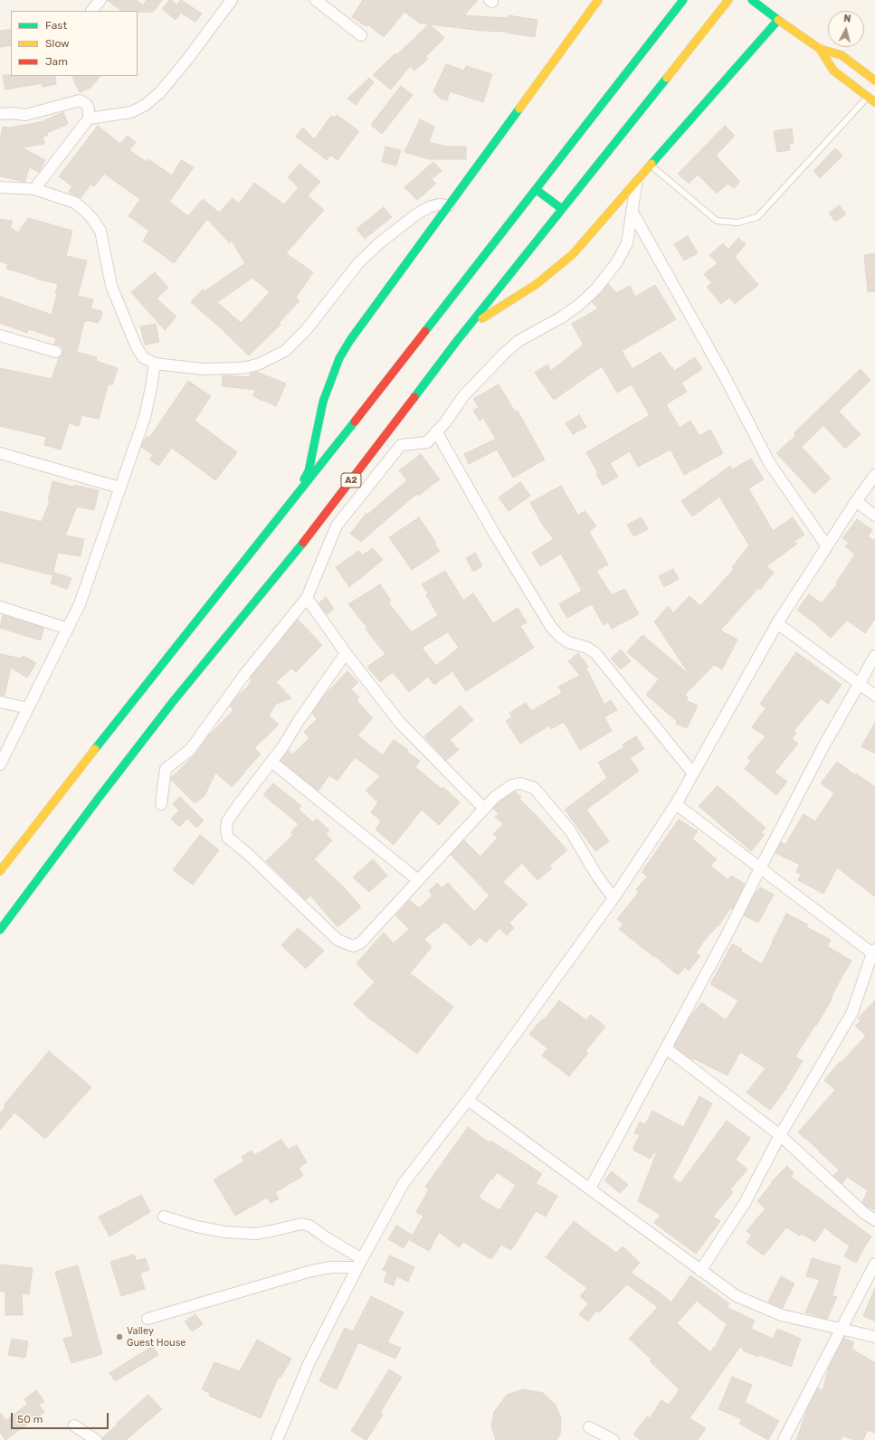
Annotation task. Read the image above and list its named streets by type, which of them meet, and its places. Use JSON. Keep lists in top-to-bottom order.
{
  "streets": {
    "main road": ["A2"]
  },
  "places": ["Valley Guest House"],
  "legend": ["Fast", "Slow", "Jam"],
  "scale_bar": "50 m",
  "north": "top"
}
